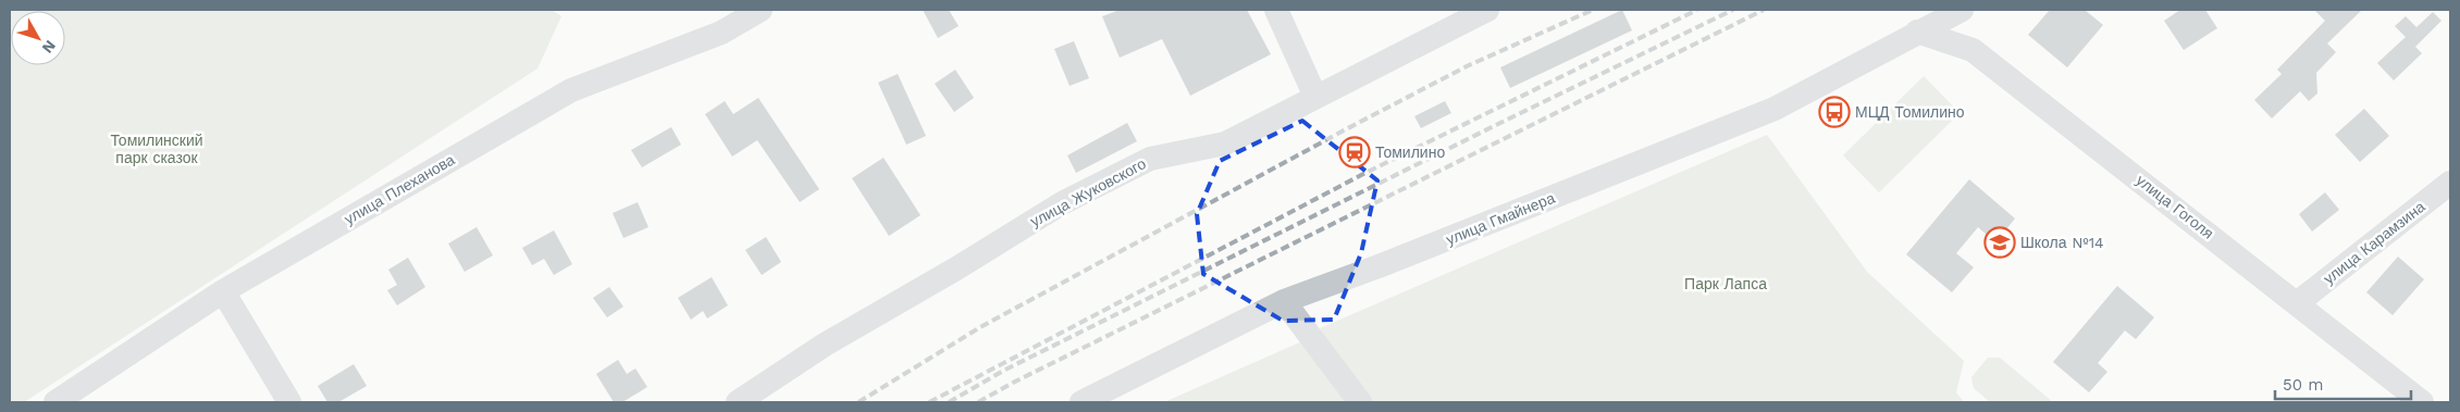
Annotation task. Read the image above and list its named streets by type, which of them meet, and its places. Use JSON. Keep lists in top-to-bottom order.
{
  "streets": {
    "street": [
      "улица Плеханова",
      "улица Жуковского",
      "улица Гоголя",
      "улица Гмайнера",
      "улица Карамзина"
    ]
  },
  "crossings": [
    ["улица Гоголя", "улица Гмайнера"],
    ["улица Гоголя", "улица Карамзина"]
  ],
  "parks": ["Томилинский парк сказок", "Парк Лапса"],
  "places": {
    "bus stop": ["МЦД Томилино"],
    "station": ["Томилино"],
    "school or university": ["Школа №14"]
  },
  "scale_bar": "50 m",
  "north": "bottom right"
}
